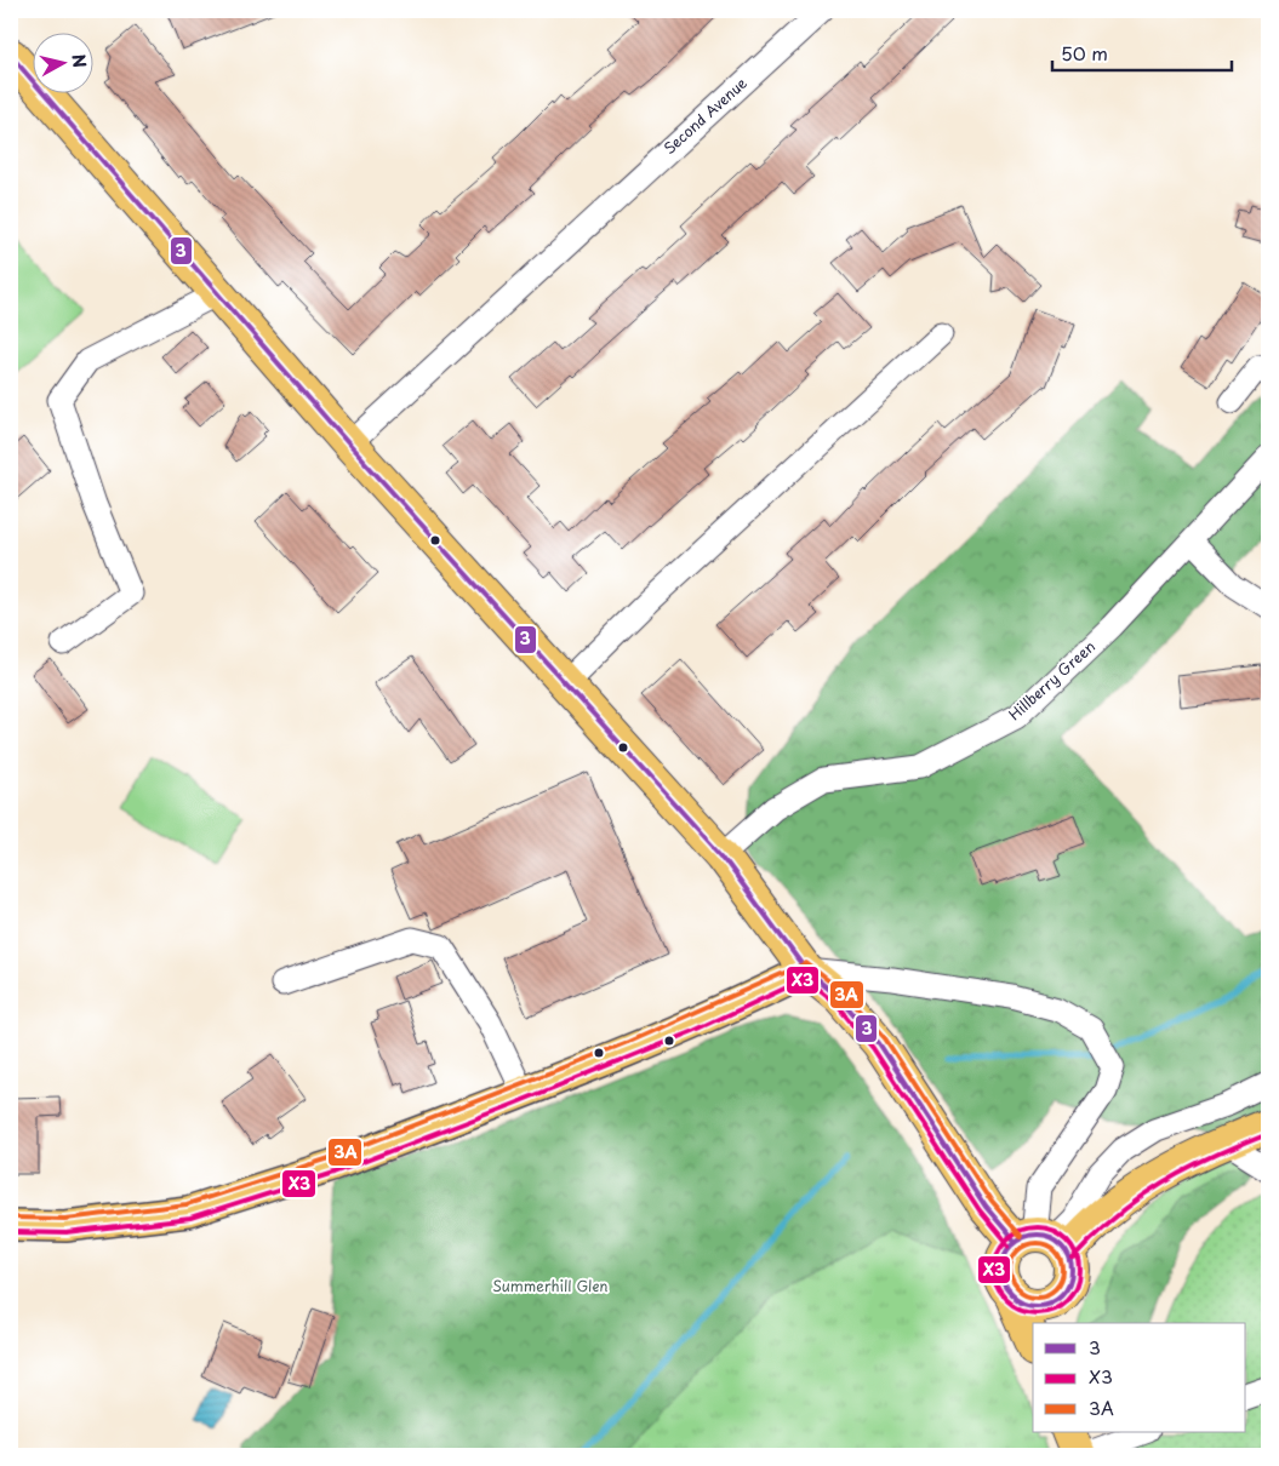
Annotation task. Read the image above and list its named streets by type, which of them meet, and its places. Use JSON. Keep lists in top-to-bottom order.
{
  "streets": {
    "street": ["Second Avenue", "Hillberry Green"]
  },
  "parks": ["Summerhill Glen"],
  "lines": ["transit line 3", "transit line 3A", "transit line X3"],
  "legend": ["3", "X3", "3A"],
  "scale_bar": "50 m",
  "north": "right"
}
